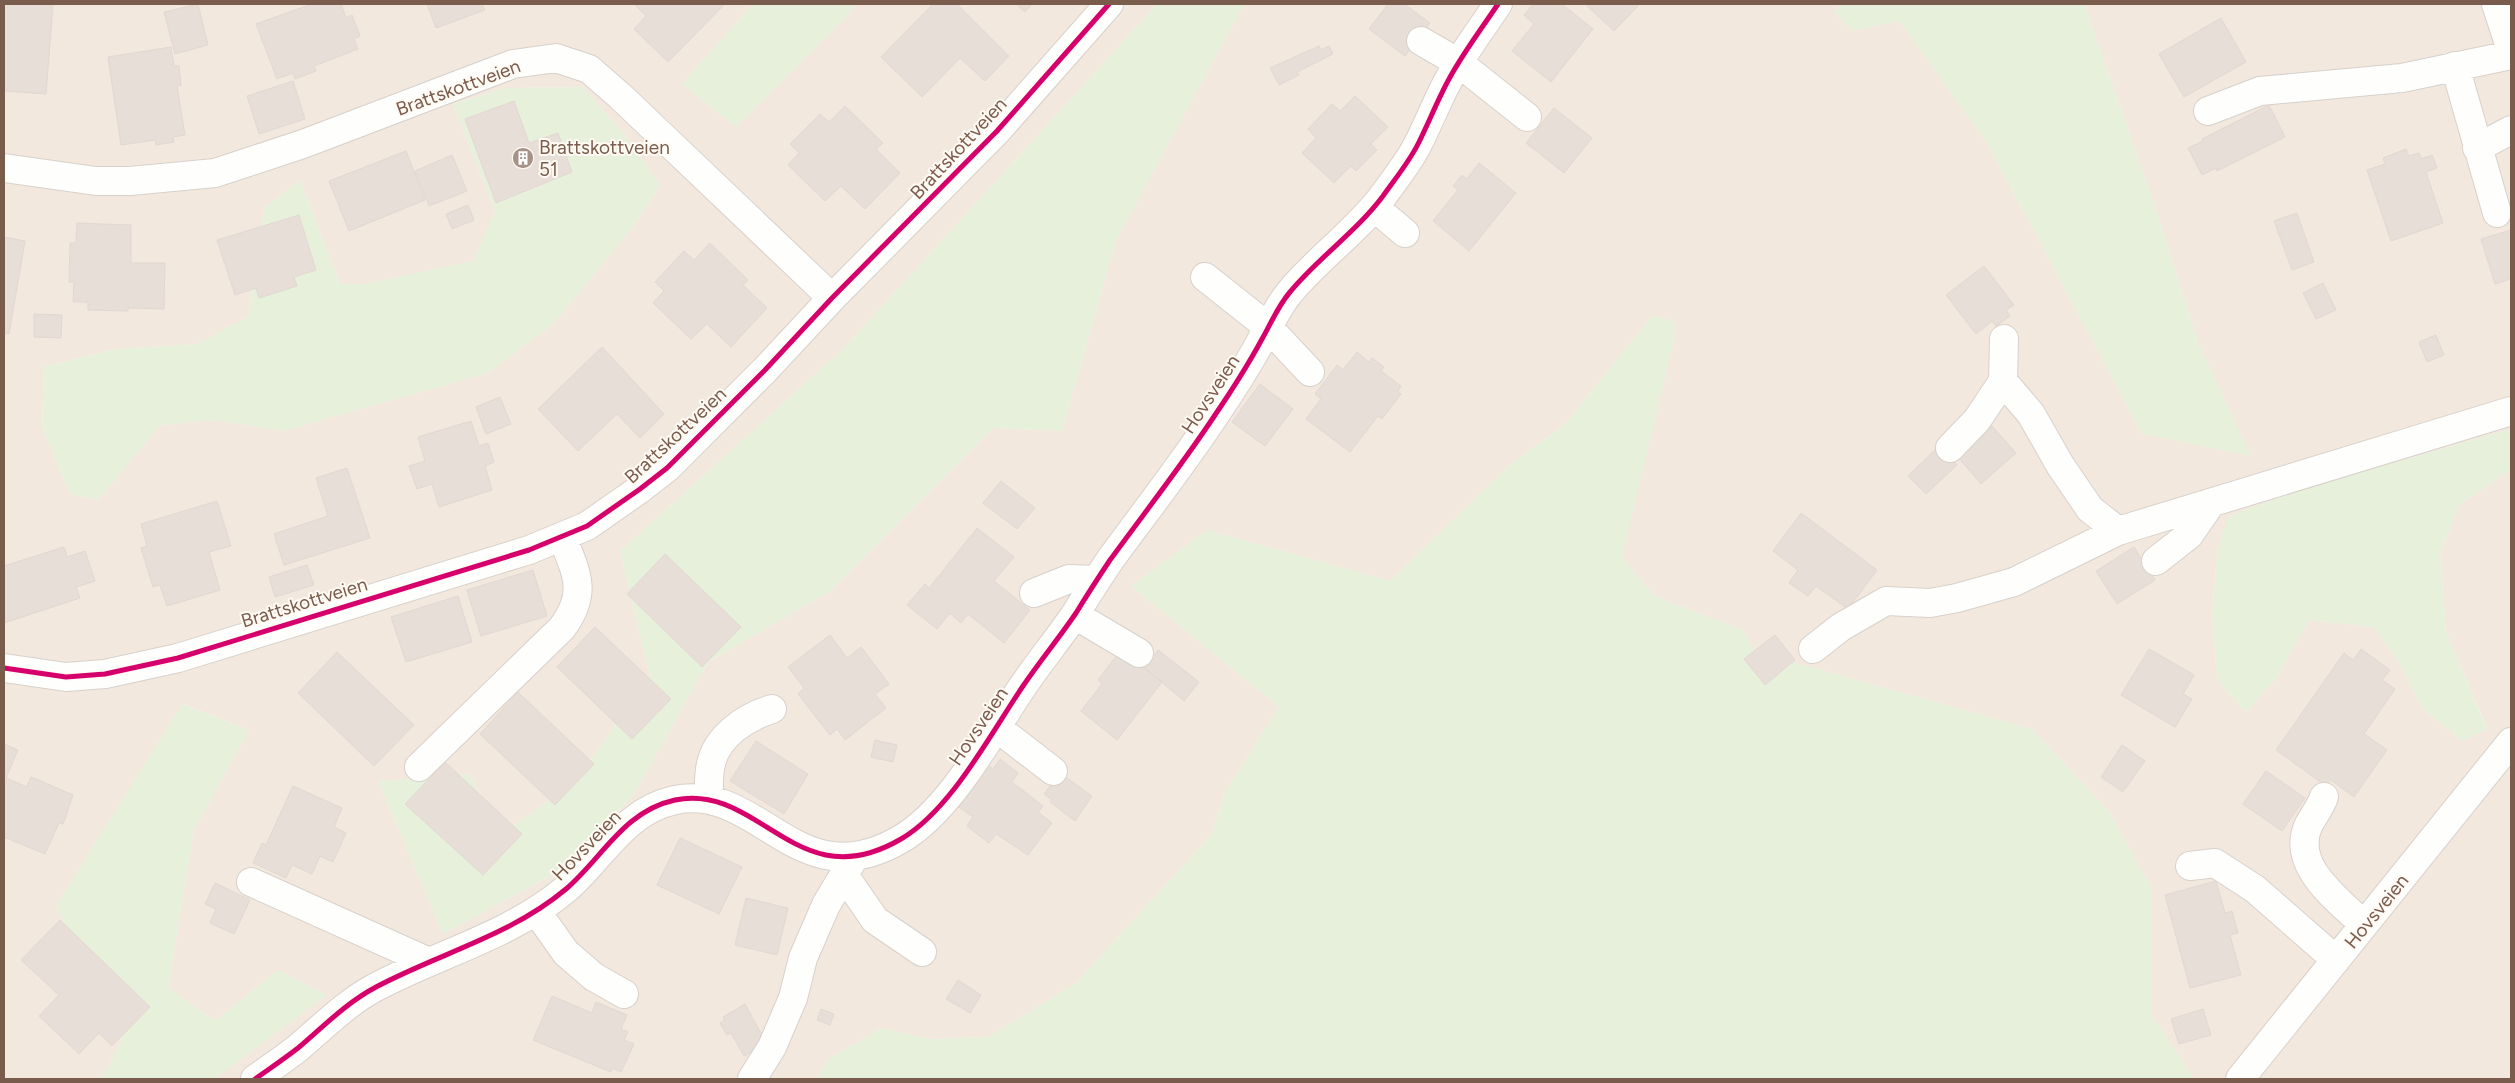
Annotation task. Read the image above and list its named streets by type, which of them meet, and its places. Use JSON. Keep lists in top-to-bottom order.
{
  "streets": {
    "street": ["Brattskottveien", "Hovsveien"]
  },
  "places": {
    "building": ["Brattskottveien 51"]
  }
}
